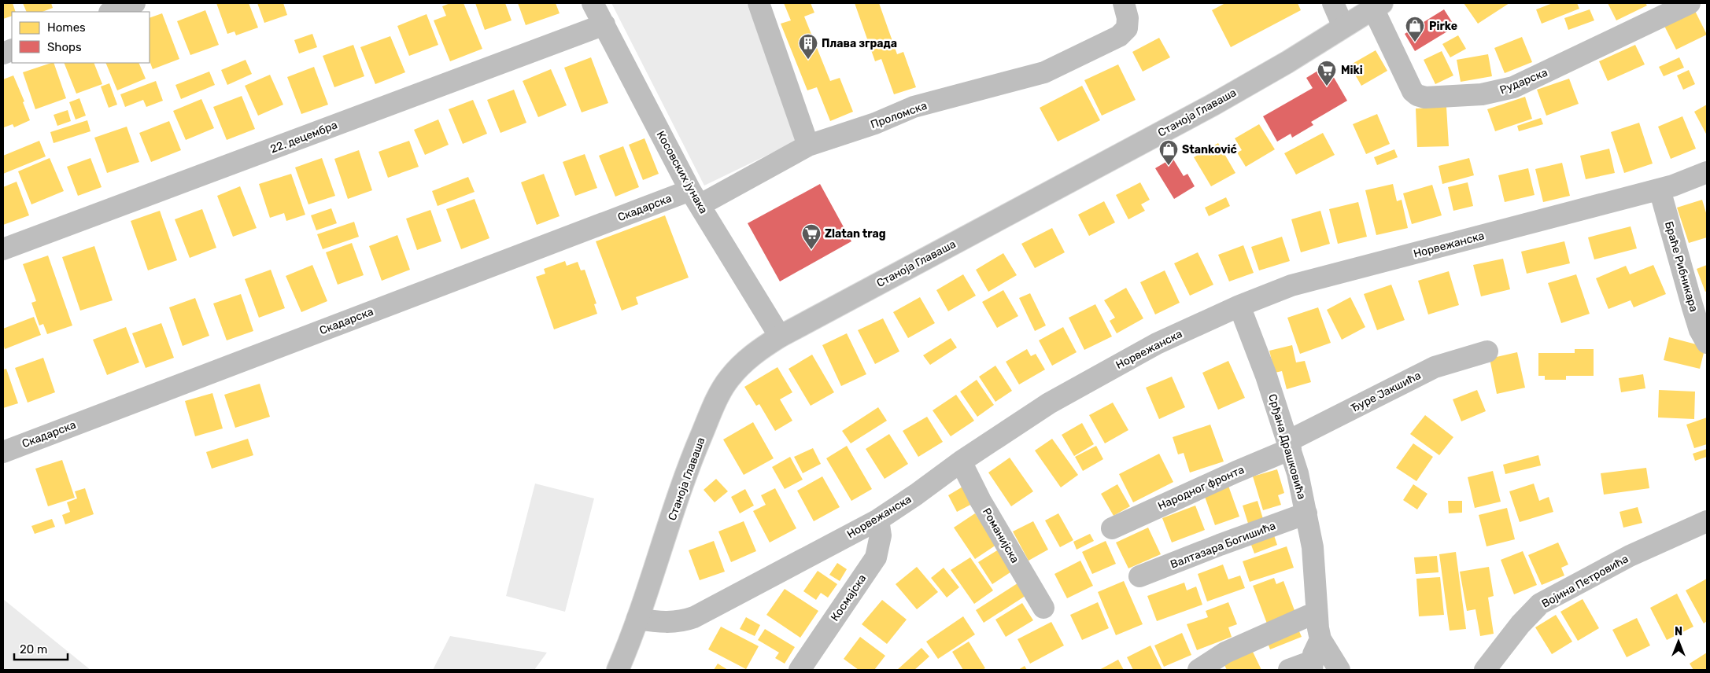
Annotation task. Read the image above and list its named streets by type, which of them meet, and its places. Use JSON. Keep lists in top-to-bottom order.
{
  "streets": {
    "street": [
      "Рударска",
      "Станоја Главаша",
      "Проломска",
      "22. децембра",
      "Косовских јунака",
      "Скадарска",
      "Норвежанска",
      "Браће Рибникара",
      "Ђуре Јакшића",
      "Срђана Драшковића",
      "Народног фронта",
      "Романијска",
      "Валтазара Богишића",
      "Војина Петровића",
      "Космајска"
    ]
  },
  "crossings": [
    ["Рударска", "Станоја Главаша"],
    ["Станоја Главаша", "Косовских јунака"],
    ["Станоја Главаша", "Норвежанска"],
    ["Проломска", "Косовских јунака"],
    ["Проломска", "Скадарска"],
    ["22. децембра", "Косовских јунака"],
    ["Косовских јунака", "Скадарска"],
    ["Норвежанска", "Браће Рибникара"],
    ["Норвежанска", "Срђана Драшковића"],
    ["Норвежанска", "Романијска"],
    ["Норвежанска", "Космајска"],
    ["Ђуре Јакшића", "Срђана Драшковића"],
    ["Ђуре Јакшића", "Народног фронта"],
    ["Срђана Драшковића", "Народног фронта"],
    ["Срђана Драшковића", "Валтазара Богишића"]
  ],
  "places": {
    "shop": ["Pirke", "Stanković"],
    "building": ["Плава зграда"],
    "supermarket": ["Miki", "Zlatan trag"]
  },
  "legend": ["Homes", "Shops"],
  "scale_bar": "20 m",
  "north": "top"
}
